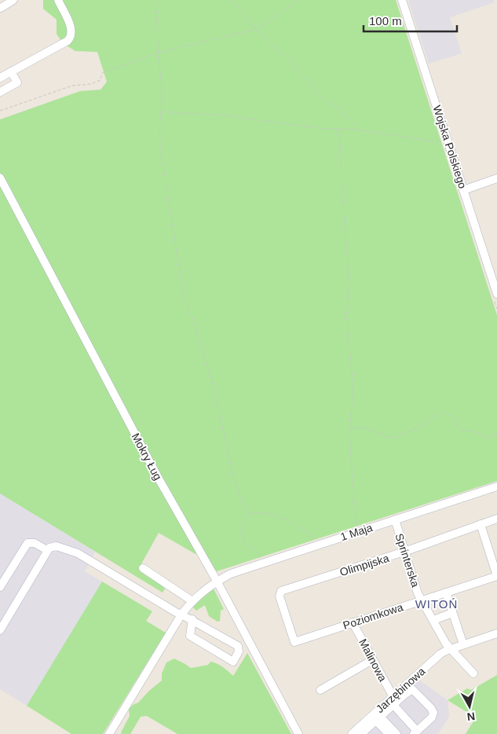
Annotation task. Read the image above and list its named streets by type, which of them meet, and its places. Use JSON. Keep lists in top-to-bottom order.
{
  "streets": {
    "street": [
      "Wojska Polskiego",
      "Mokry Ług",
      "1 Maja",
      "Sprinterska",
      "Olimpijska",
      "Poziomkowa",
      "Malinowa",
      "Jarzębinowa"
    ]
  },
  "crossings": [
    ["Mokry Ług", "1 Maja"],
    ["1 Maja", "Sprinterska"],
    ["Sprinterska", "Olimpijska"],
    ["Sprinterska", "Poziomkowa"],
    ["Sprinterska", "Jarzębinowa"],
    ["Olimpijska", "Poziomkowa"],
    ["Poziomkowa", "Malinowa"],
    ["Malinowa", "Jarzębinowa"]
  ],
  "districts": ["WITOŃ"],
  "scale_bar": "100 m",
  "north": "bottom"
}
